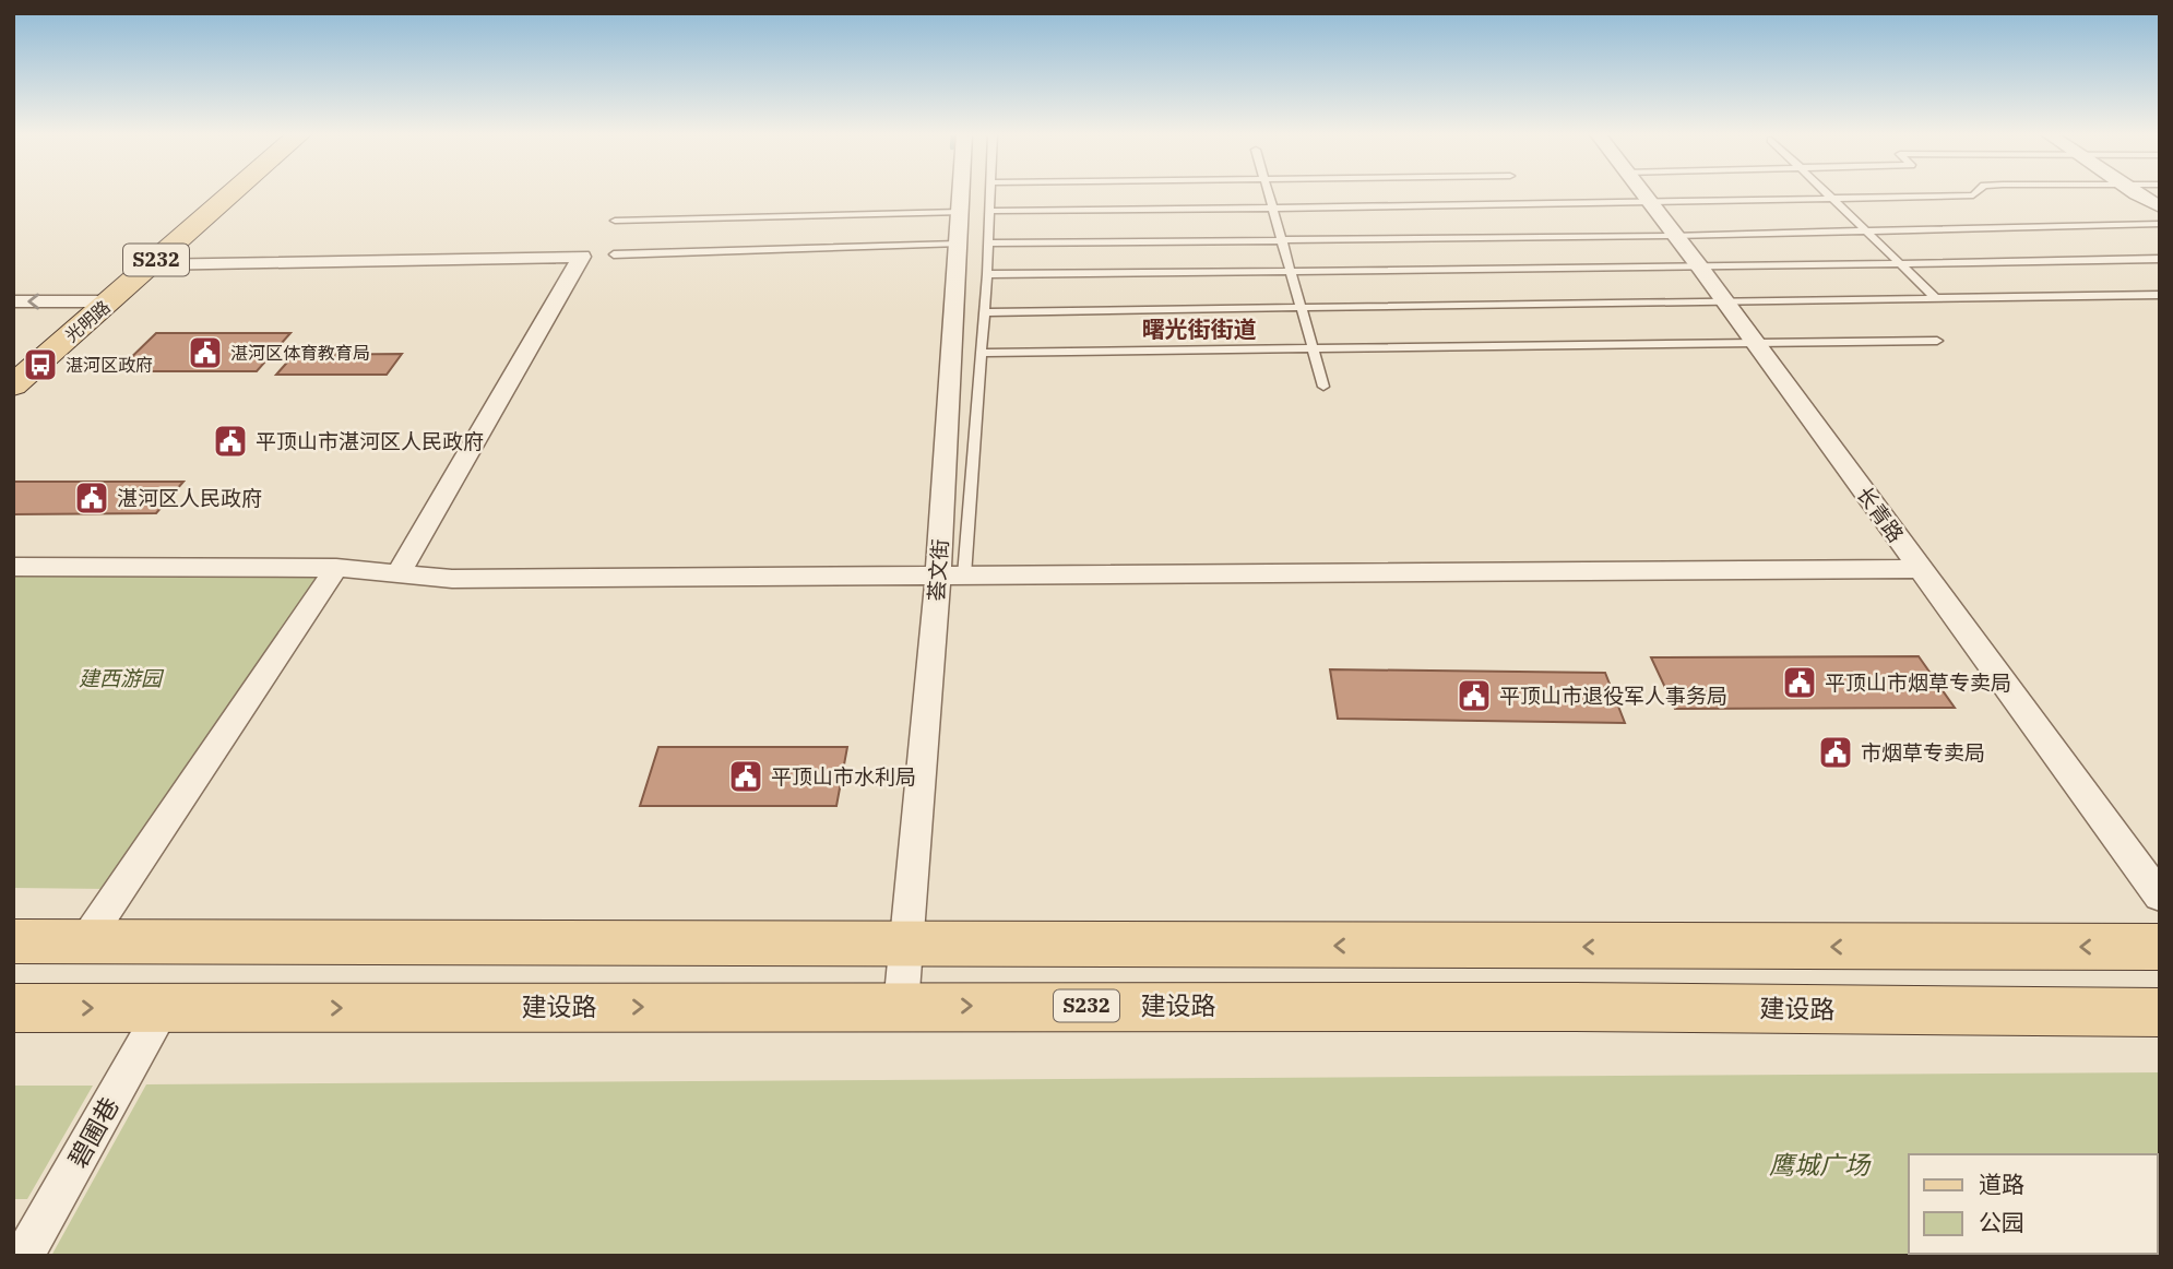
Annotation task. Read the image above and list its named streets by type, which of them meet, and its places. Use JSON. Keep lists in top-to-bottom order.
{
  "streets": {
    "main road": ["S232", "光明路", "建设路"],
    "street": ["长青路", "荟文街", "碧圃巷"]
  },
  "crossings": [
    ["荟文街", "建设路"],
    ["建设路", "碧圃巷"]
  ],
  "districts": ["曙光街街道"],
  "parks": ["建西游园", "鹰城广场"],
  "places": {
    "public building": [
      "湛河区体育教育局",
      "平顶山市湛河区人民政府",
      "湛河区人民政府",
      "平顶山市烟草专卖局",
      "平顶山市退役军人事务局",
      "市烟草专卖局",
      "平顶山市水利局"
    ],
    "bus stop": ["湛河区政府"]
  },
  "legend": ["道路", "公园"]
}
